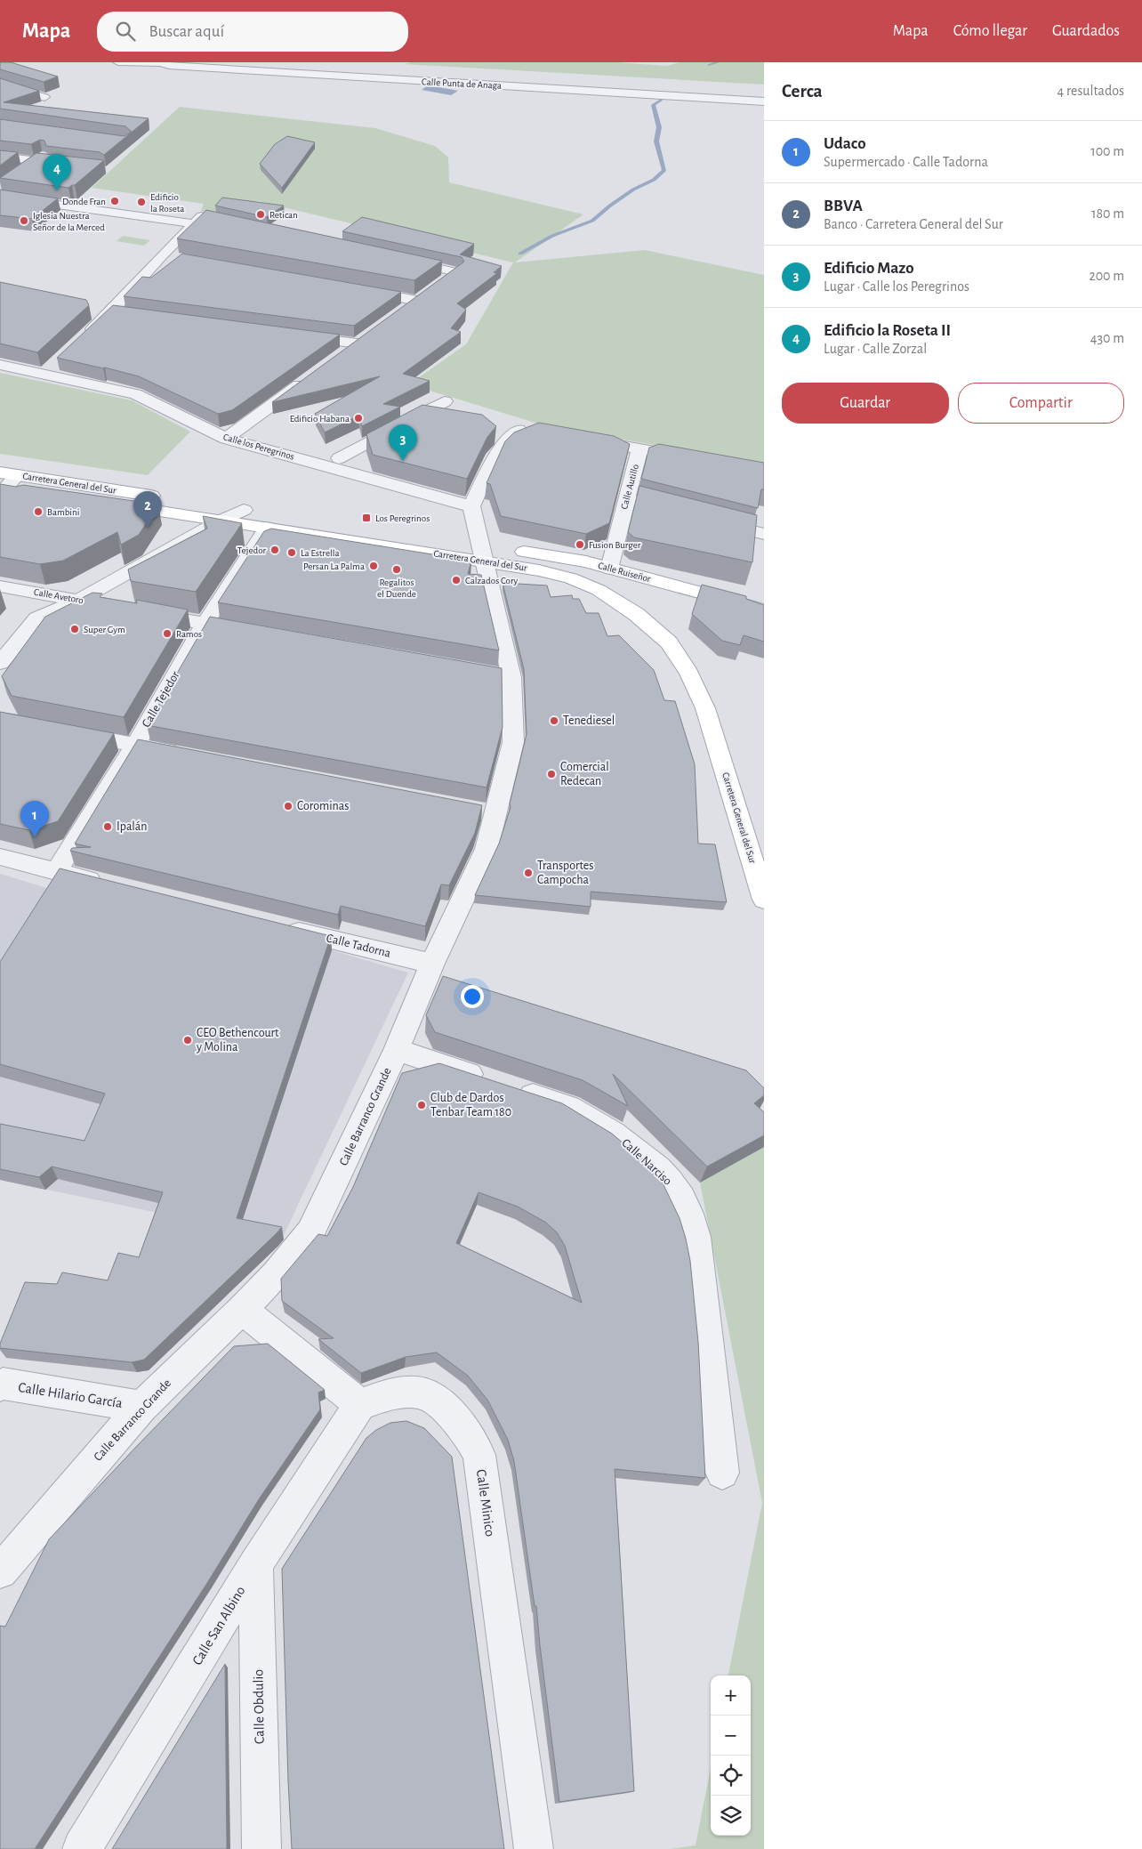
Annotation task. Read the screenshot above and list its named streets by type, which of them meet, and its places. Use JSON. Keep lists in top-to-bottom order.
{
  "streets": {
    "main road": ["Carretera General del Sur", "Calle Ruiseñor"],
    "street": [
      "Calle Punta de Anaga",
      "Calle los Peregrinos",
      "Calle Autillo",
      "Calle Avetoro",
      "Calle Tejedor",
      "Calle Tadorna",
      "Calle Barranco Grande",
      "Calle Narciso",
      "Calle Hilario García",
      "Calle Minico",
      "Calle San Albino",
      "Calle Obdulio"
    ]
  },
  "crossings": [
    ["Calle los Peregrinos", "Calle Barranco Grande"],
    ["Carretera General del Sur", "Calle Ruiseñor"],
    ["Carretera General del Sur", "Calle Tejedor"],
    ["Carretera General del Sur", "Calle Barranco Grande"],
    ["Calle Autillo", "Calle Ruiseñor"],
    ["Calle Ruiseñor", "Calle Barranco Grande"],
    ["Calle Avetoro", "Calle Tejedor"],
    ["Calle Tadorna", "Calle Barranco Grande"],
    ["Calle Barranco Grande", "Calle Narciso"],
    ["Calle Barranco Grande", "Calle Hilario García"],
    ["Calle Minico", "Calle San Albino"],
    ["Calle San Albino", "Calle Obdulio"]
  ],
  "places": {
    "other": [
      "Donde Fran",
      "Edificio la Roseta",
      "Retican",
      "Iglesia Nuestra Señor de la Merced",
      "Edificio Habana",
      "Bambini",
      "Fusion Burger",
      "Tejedor",
      "La Estrella",
      "Persan La Palma",
      "Regalitos el Duende",
      "Calzados Cory",
      "Super Gym",
      "Ramos",
      "Tenediesel",
      "Comercial Redecan",
      "Corominas",
      "Ipalán",
      "Transportes Campocha",
      "CEO Bethencourt y Molina",
      "Club de Dardos Tenbar Team 180"
    ],
    "transit": ["Los Peregrinos"]
  },
  "page": {
    "header": "Mapa",
    "search": "Buscar aquí",
    "nav": ["Mapa", "Cómo llegar", "Guardados"],
    "heading": ["Cerca", "4 resultados"],
    "list": [
      {
        "mark": "1",
        "name": "Udaco",
        "note": "Supermercado · Calle Tadorna",
        "value": "100 m"
      },
      {
        "mark": "2",
        "name": "BBVA",
        "note": "Banco · Carretera General del Sur",
        "value": "180 m"
      },
      {
        "mark": "3",
        "name": "Edificio Mazo",
        "note": "Lugar · Calle los Peregrinos",
        "value": "200 m"
      },
      {
        "mark": "4",
        "name": "Edificio la Roseta II",
        "note": "Lugar · Calle Zorzal",
        "value": "430 m"
      }
    ],
    "pins": [
      "4",
      "3",
      "2",
      "1"
    ],
    "buttons": ["Guardar", "Compartir"],
    "map_buttons": ["+", "−"]
  }
}
